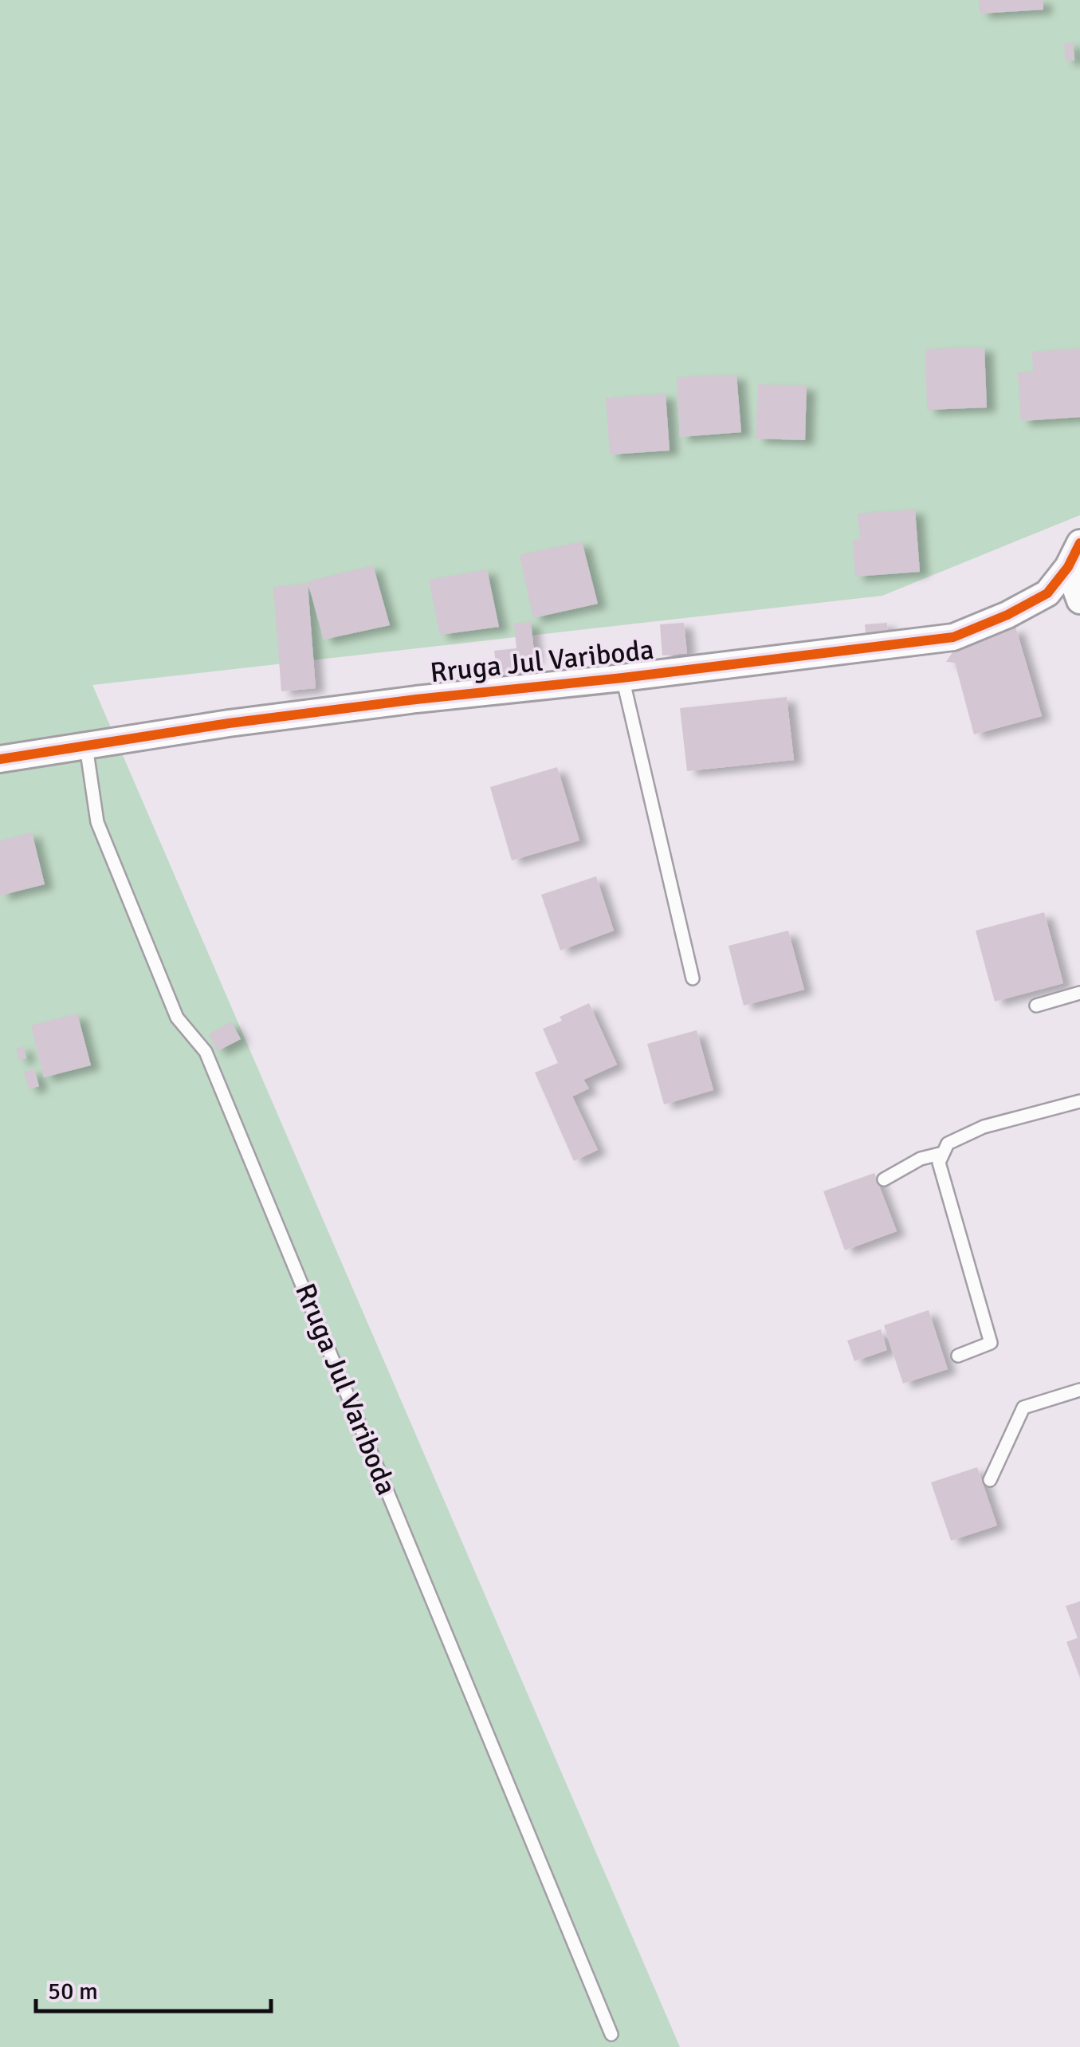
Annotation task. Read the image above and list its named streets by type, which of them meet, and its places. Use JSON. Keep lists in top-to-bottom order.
{
  "streets": {
    "street": ["Rruga Jul Variboda"]
  },
  "scale_bar": "50 m"
}
